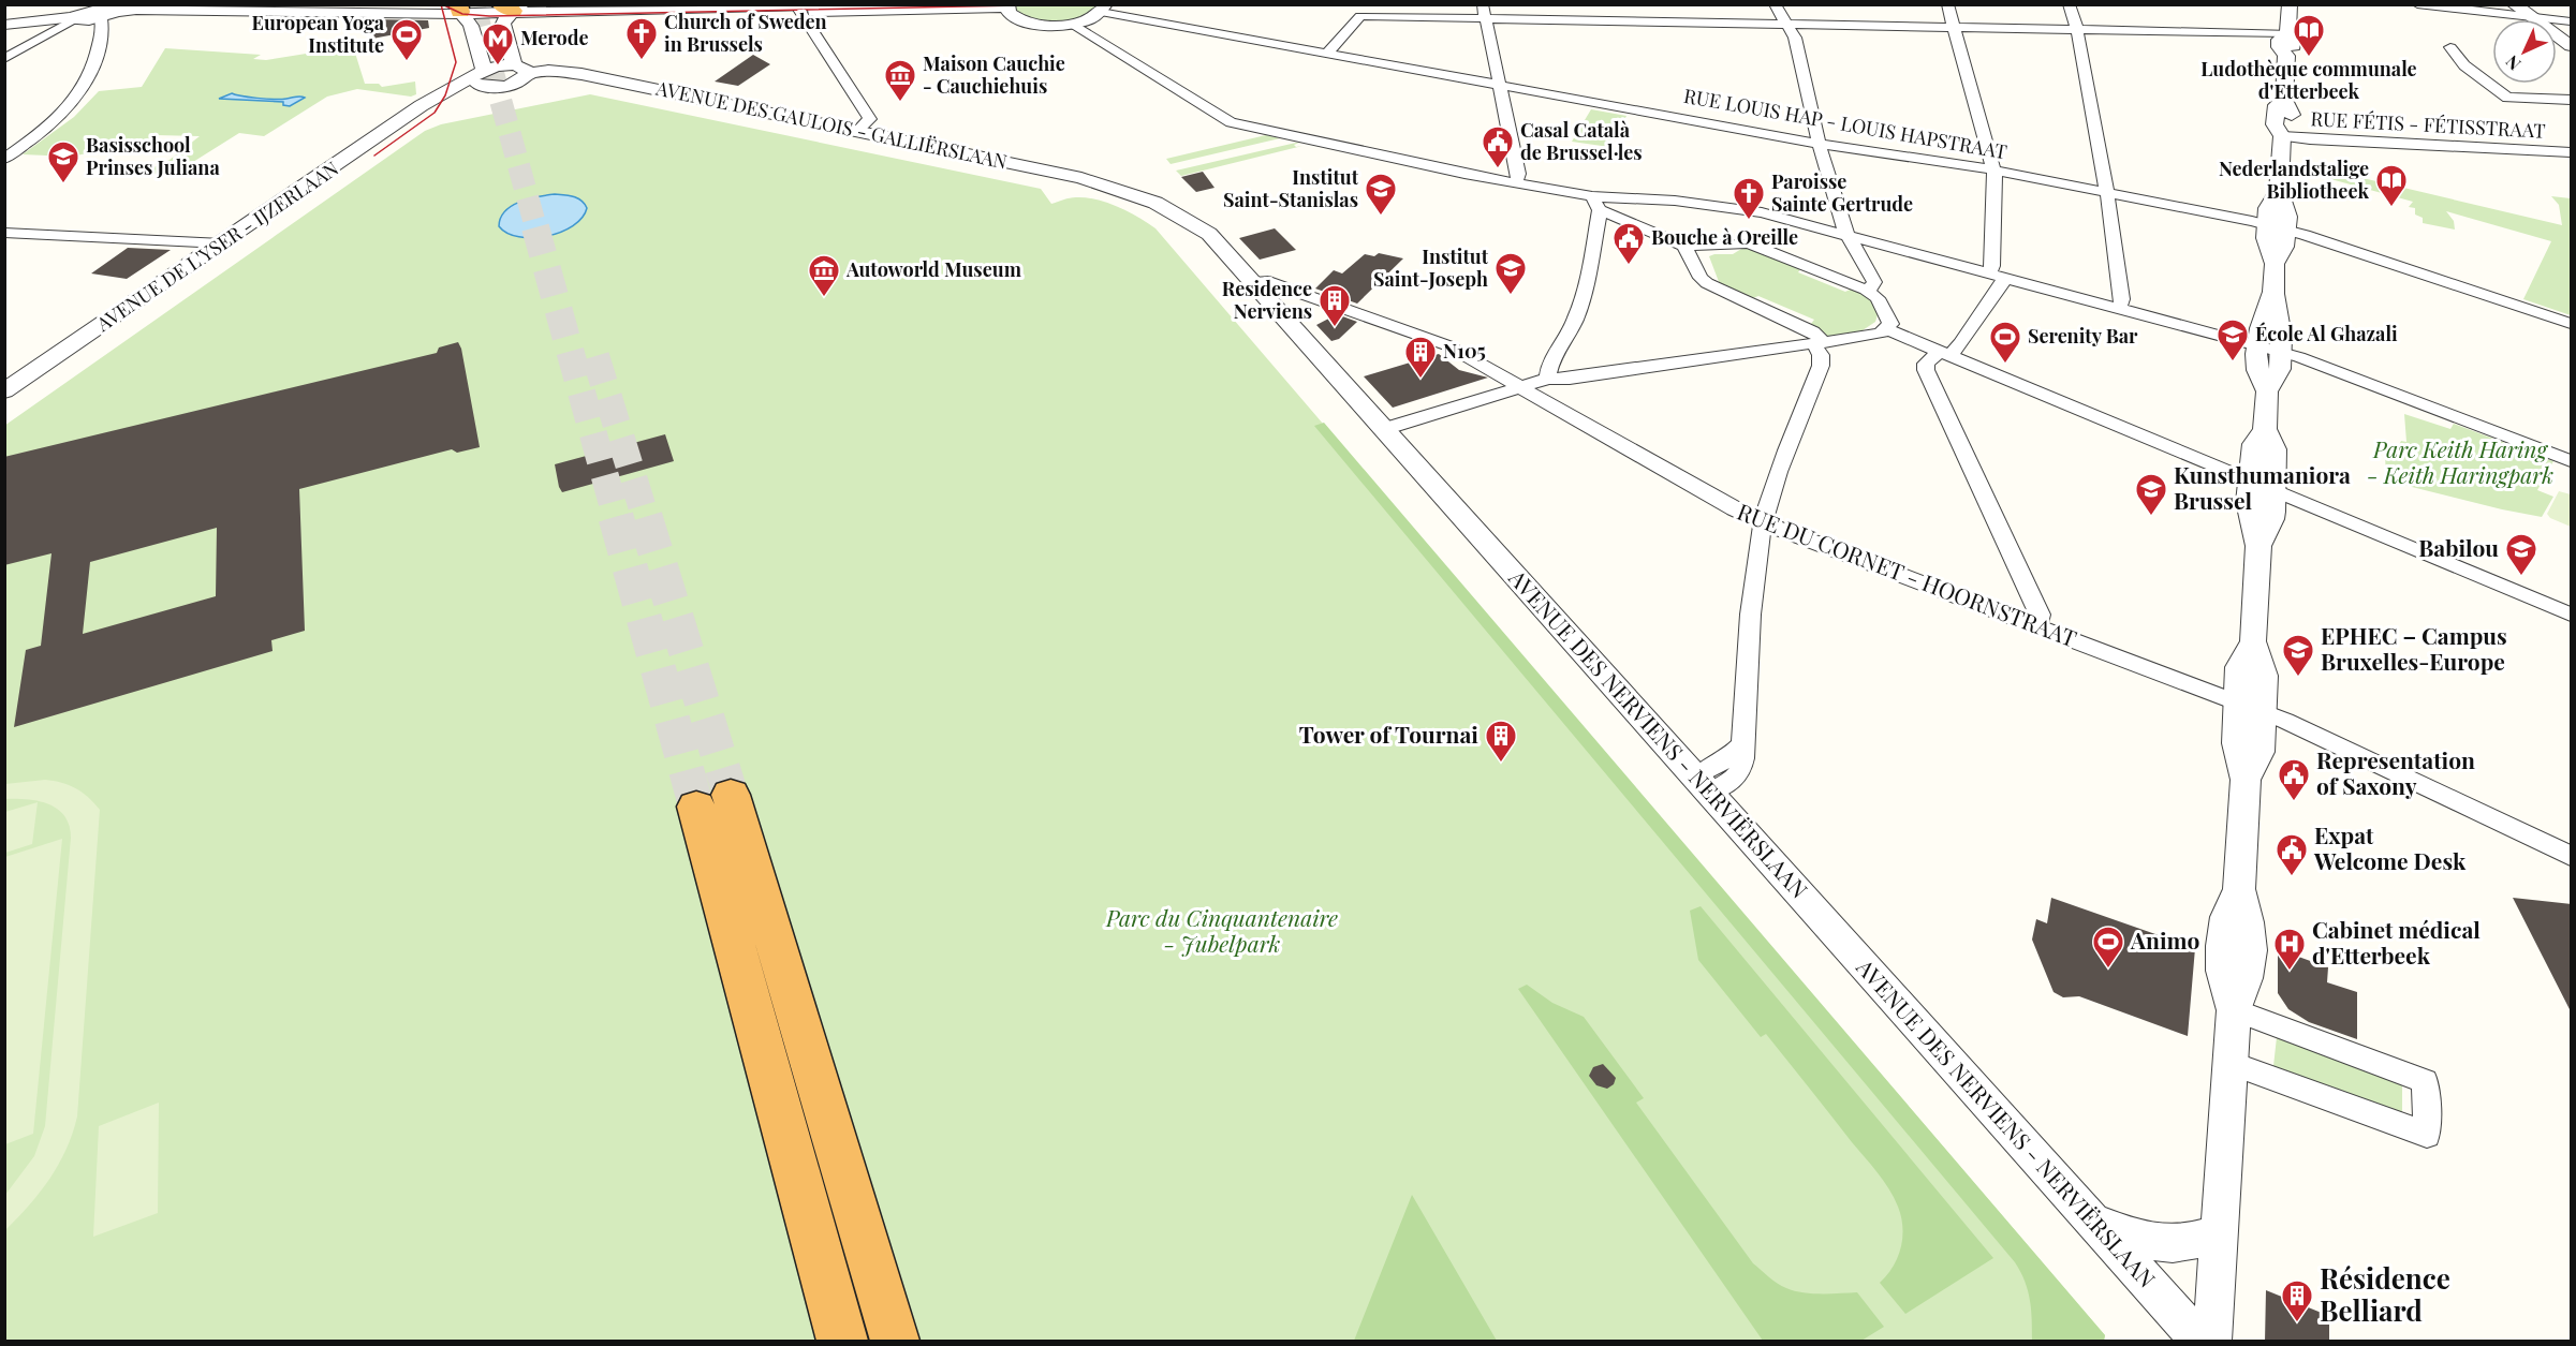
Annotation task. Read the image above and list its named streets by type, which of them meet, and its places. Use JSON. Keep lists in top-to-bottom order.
{
  "streets": {
    "street": [
      "RUE LOUIS HAP - LOUIS HAPSTRAAT",
      "AVENUE DES GAULOIS - GALLIËRSLAAN",
      "RUE FÉTIS - FÉTISSTRAAT",
      "AVENUE DE L'YSER - IJZERLAAN",
      "RUE DU CORNET - HOORNSTRAAT",
      "AVENUE DES NERVIENS - NERVIËRSLAAN"
    ]
  },
  "crossings": [
    ["AVENUE DES GAULOIS - GALLIËRSLAAN", "AVENUE DE L'YSER - IJZERLAAN"],
    ["AVENUE DES GAULOIS - GALLIËRSLAAN", "AVENUE DES NERVIENS - NERVIËRSLAAN"],
    ["RUE DU CORNET - HOORNSTRAAT", "AVENUE DES NERVIENS - NERVIËRSLAAN"]
  ],
  "parks": ["Parc Keith Haring - Keith Haringpark", "Parc du Cinquantenaire - Jubelpark"],
  "places": {
    "library": ["Ludothèque communale d'Etterbeek", "Nederlandstalige Bibliotheek"],
    "church": ["Church of Sweden in Brussels", "Paroisse Sainte Gertrude"],
    "sports": ["European Yoga Institute", "Serenity Bar", "Animo"],
    "metro station": ["Merode"],
    "museum": ["Maison Cauchie - Cauchiehuis", "Autoworld Museum"],
    "public building": [
      "Casal Català de Brussel·les",
      "Bouche à Oreille",
      "Representation of Saxony",
      "Expat Welcome Desk"
    ],
    "school or university": [
      "Basisschool Prinses Juliana",
      "Institut Saint-Stanislas",
      "Institut Saint-Joseph",
      "École Al Ghazali",
      "Kunsthumaniora Brussel",
      "Babilou",
      "EPHEC – Campus Bruxelles-Europe"
    ],
    "building": [
      "Residence Nerviens",
      "N105",
      "Tower of Tournai",
      "Résidence Belliard"
    ],
    "hospital": ["Cabinet médical d'Etterbeek"]
  },
  "north": "bottom left"
}
